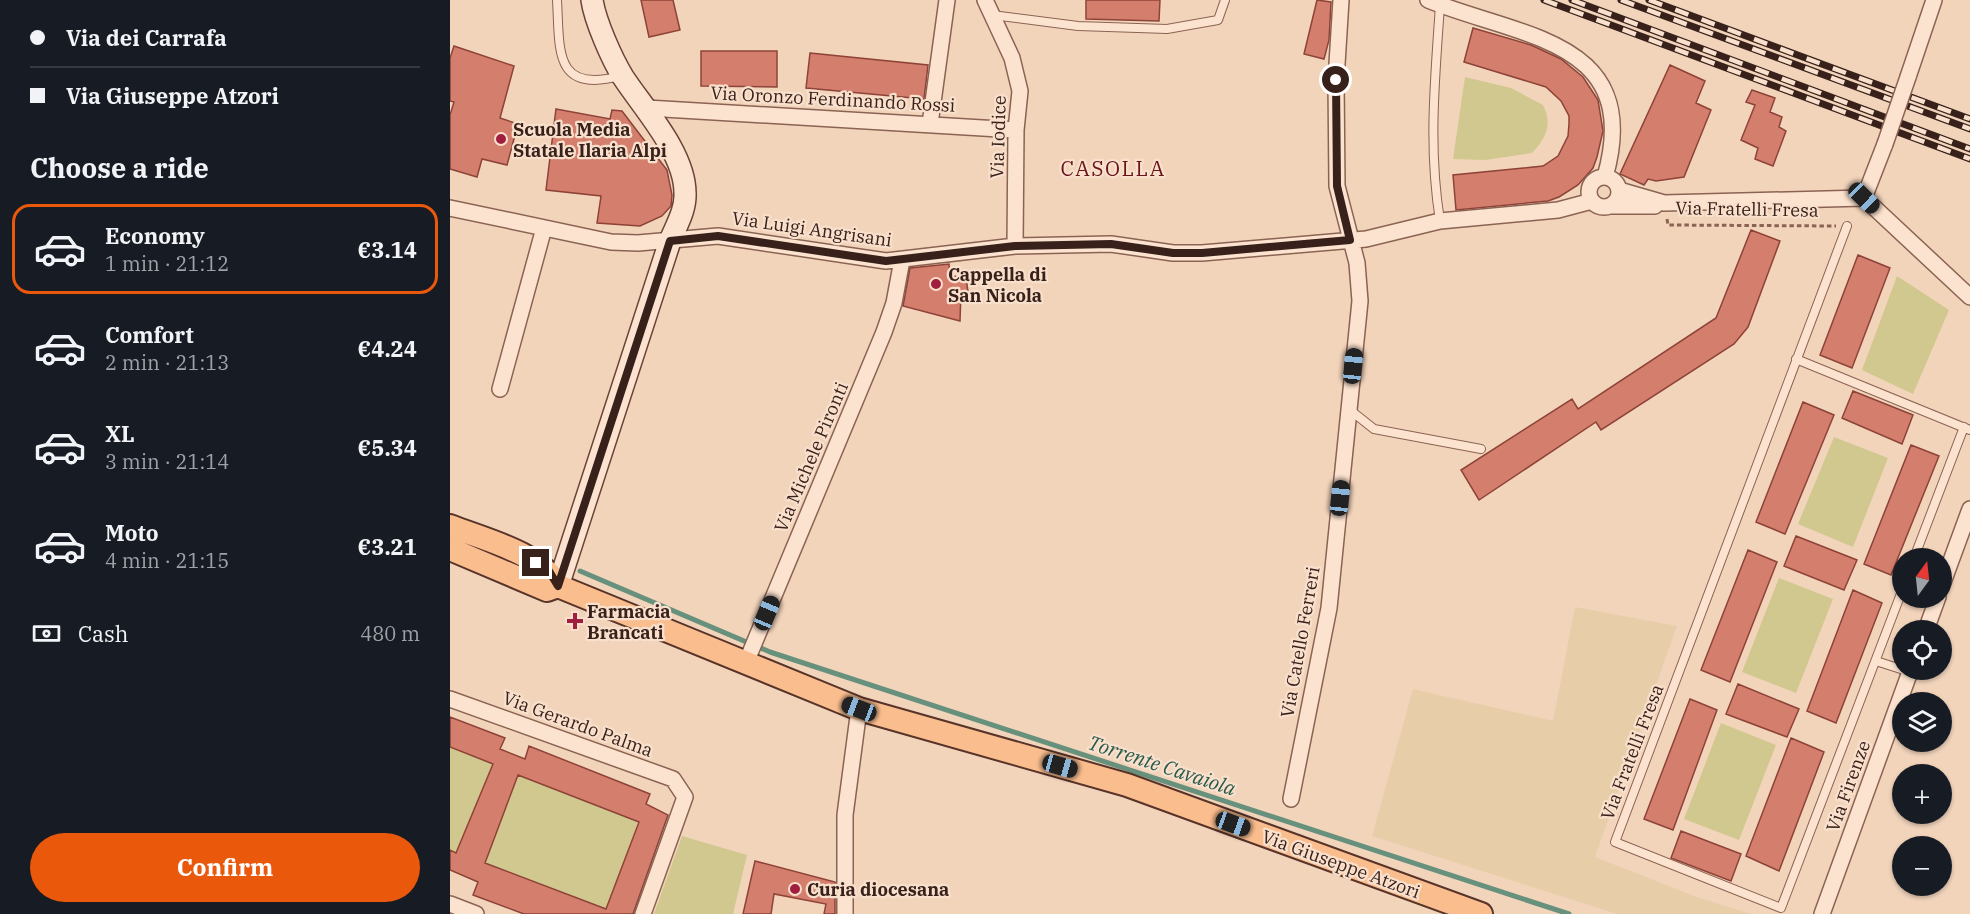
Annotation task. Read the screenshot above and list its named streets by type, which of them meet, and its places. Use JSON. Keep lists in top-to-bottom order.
{
  "streets": {
    "main road": ["Via Giuseppe Atzori"],
    "street": [
      "Via Oronzo Ferdinando Rossi",
      "Via Iodice",
      "Via Luigi Angrisani",
      "Via Michele Pironti",
      "Via Catello Ferreri",
      "Via Gerardo Palma",
      "Via Firenze"
    ],
    "lane": ["Via Fratelli Fresa"]
  },
  "crossings": [
    ["Via Oronzo Ferdinando Rossi", "Via Iodice"],
    ["Via Iodice", "Via Luigi Angrisani"],
    ["Via Luigi Angrisani", "Via Michele Pironti"],
    ["Via Luigi Angrisani", "Via Catello Ferreri"],
    ["Via Michele Pironti", "Via Giuseppe Atzori"]
  ],
  "districts": ["CASOLLA"],
  "water": ["Torrente Cavaiola"],
  "places": {
    "other": ["Scuola Media Statale Ilaria Alpi", "Cappella di San Nicola", "Curia diocesana"],
    "health": ["Farmacia Brancati"]
  },
  "north": "top",
  "page": {
    "banner": ["Via dei Carrafa", "Via Giuseppe Atzori"],
    "heading": "Choose a ride",
    "list": [
      {
        "name": "Economy",
        "note": "1 min · 21:12",
        "value": "€3.14"
      },
      {
        "name": "Comfort",
        "note": "2 min · 21:13",
        "value": "€4.24"
      },
      {
        "name": "XL",
        "note": "3 min · 21:14",
        "value": "€5.34"
      },
      {
        "name": "Moto",
        "note": "4 min · 21:15",
        "value": "€3.21"
      }
    ],
    "map_buttons": ["+", "−"],
    "pay": ["Cash", "480 m"],
    "buttons": "Confirm"
  }
}
